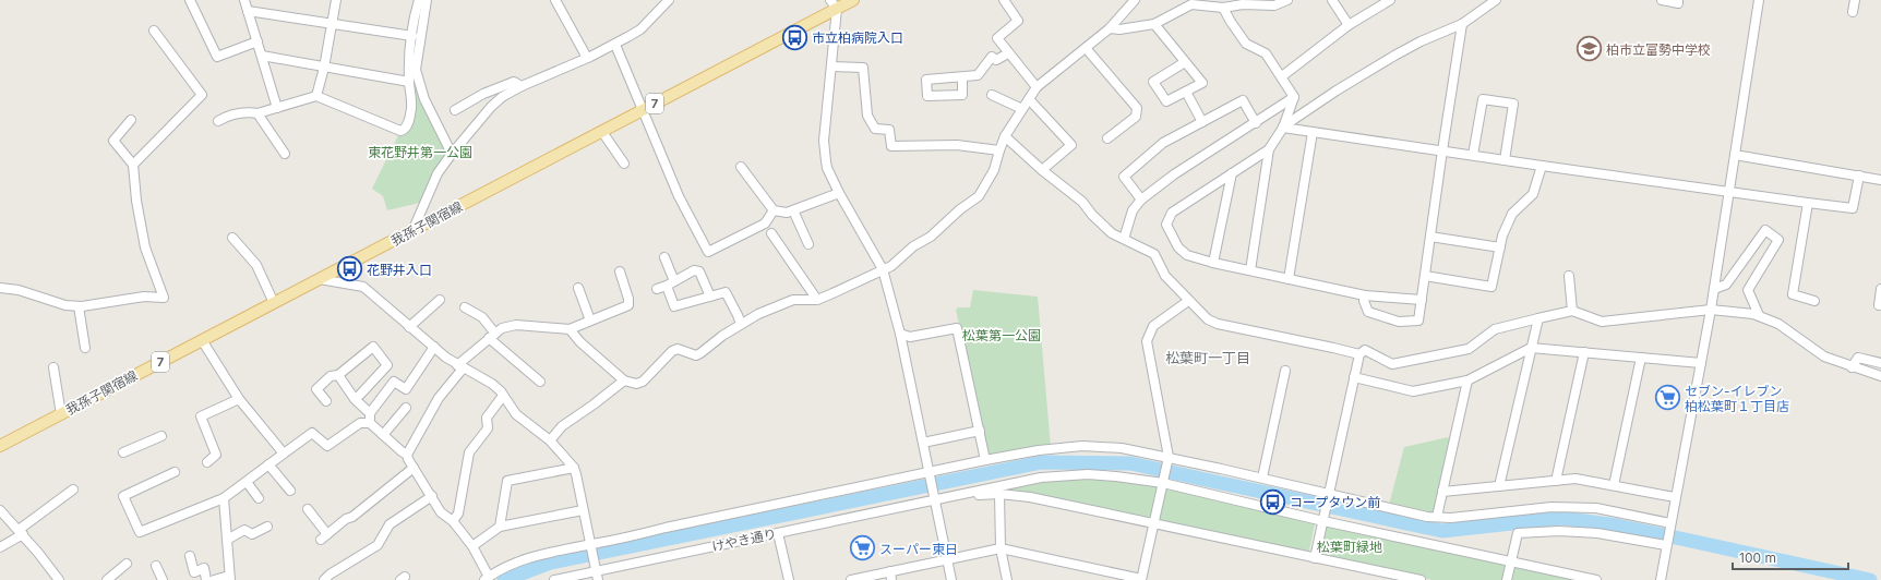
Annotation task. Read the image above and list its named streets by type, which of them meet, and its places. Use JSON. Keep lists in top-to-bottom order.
{
  "streets": {
    "main road": ["7", "我孫子関宿線"],
    "street": ["けやき通り"]
  },
  "districts": ["松葉町一丁目"],
  "parks": ["東花野井第一公園", "松葉第一公園", "松葉町緑地"],
  "places": {
    "bus stop": ["市立柏病院入口", "花野井入口", "コープタウン前"],
    "school or university": ["柏市立富勢中学校"],
    "supermarket": ["セブン-イレブン 柏松葉町１丁目店", "スーパー東日"]
  },
  "scale_bar": "100 m"
}
